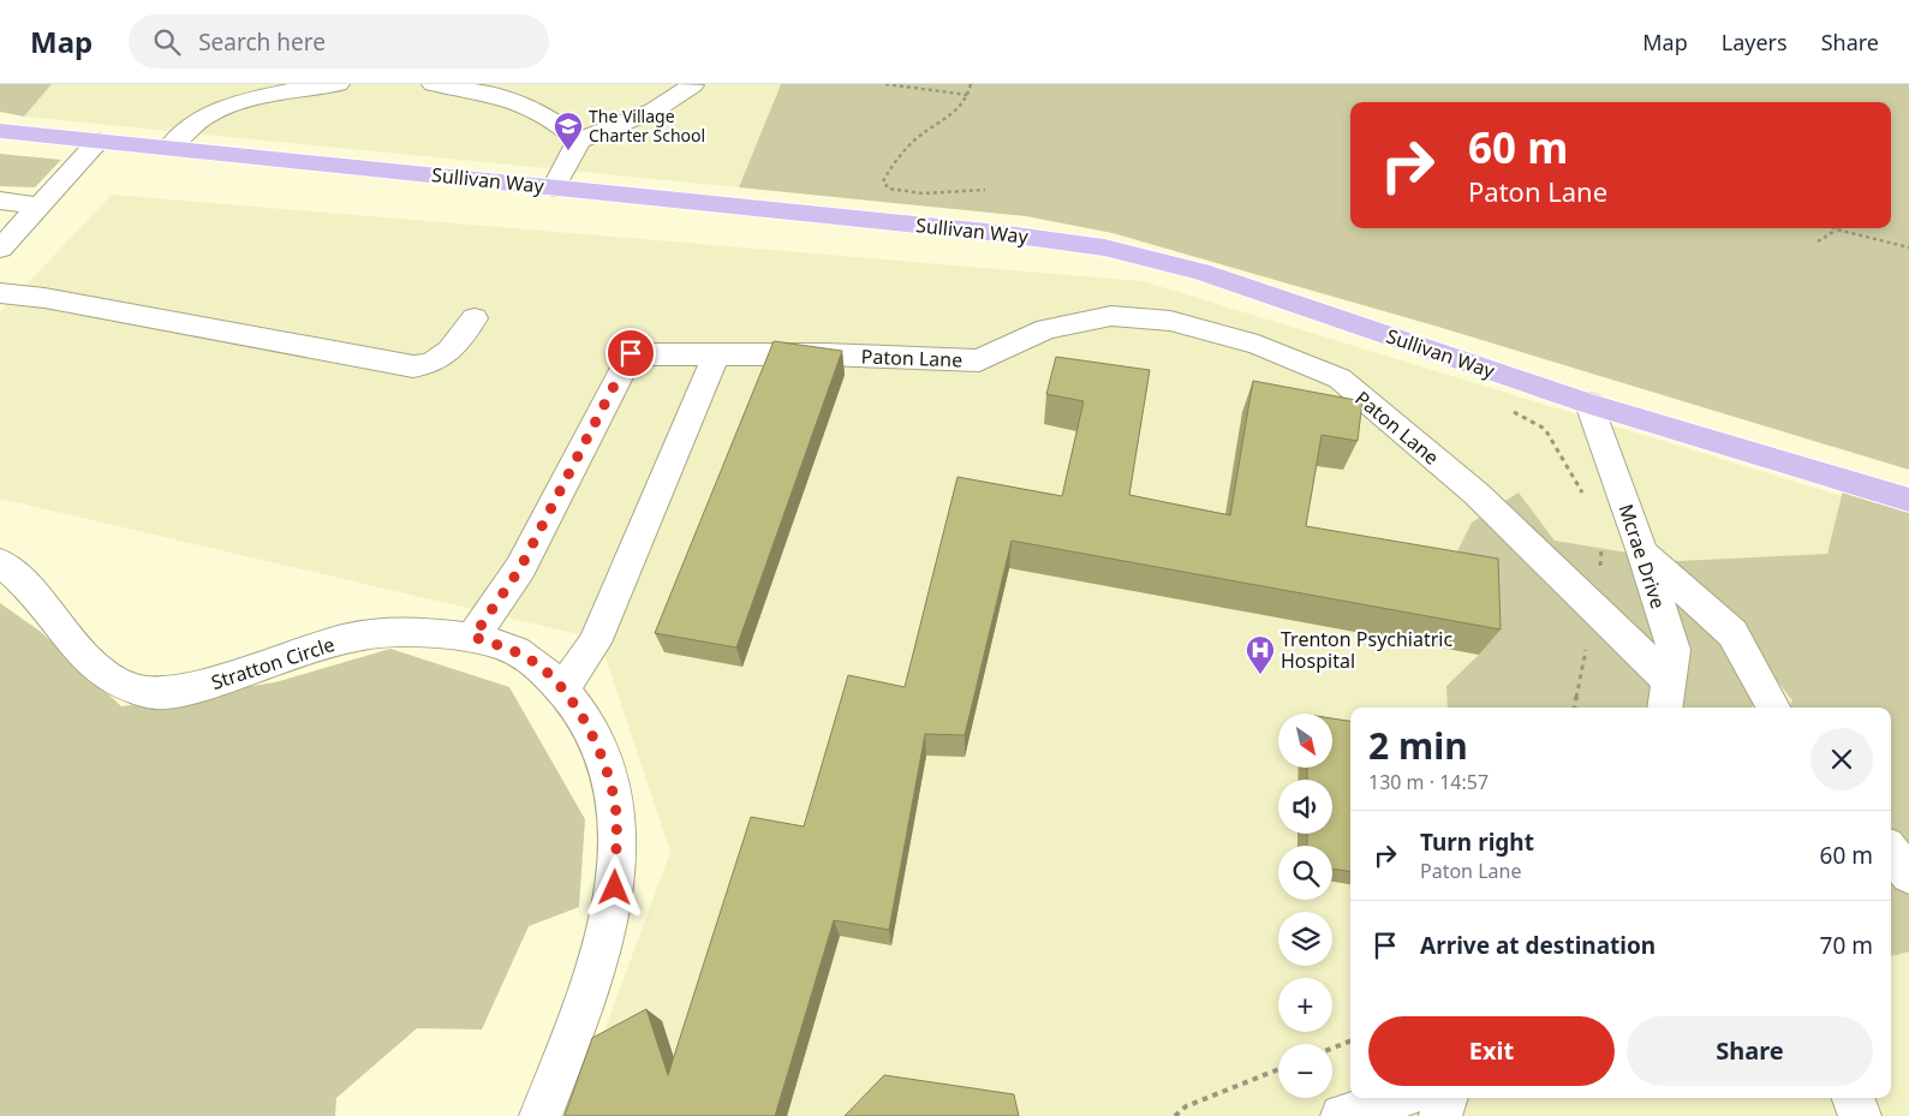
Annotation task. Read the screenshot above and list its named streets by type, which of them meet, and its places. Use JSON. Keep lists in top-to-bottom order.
{
  "streets": {
    "main road": ["Sullivan Way"],
    "street": ["Paton Lane", "Mcrae Drive", "Stratton Circle"]
  },
  "crossings": [
    ["Sullivan Way", "Mcrae Drive"],
    ["Paton Lane", "Mcrae Drive"],
    ["Paton Lane", "Stratton Circle"]
  ],
  "places": {
    "school or university": ["The Village Charter School"],
    "hospital": ["Trenton Psychiatric Hospital"]
  },
  "north": "bottom right",
  "page": {
    "header": "Map",
    "search": "Search here",
    "nav": ["Map", "Layers", "Share"],
    "turn": ["60 m", "Paton Lane"],
    "heading": ["2 min", "130 m · 14:57"],
    "map_buttons": ["+", "−"],
    "list": [
      {
        "name": "Turn right",
        "note": "Paton Lane",
        "value": "60 m"
      },
      {
        "name": "Arrive at destination",
        "value": "70 m"
      }
    ],
    "buttons": ["Exit", "Share"]
  }
}
